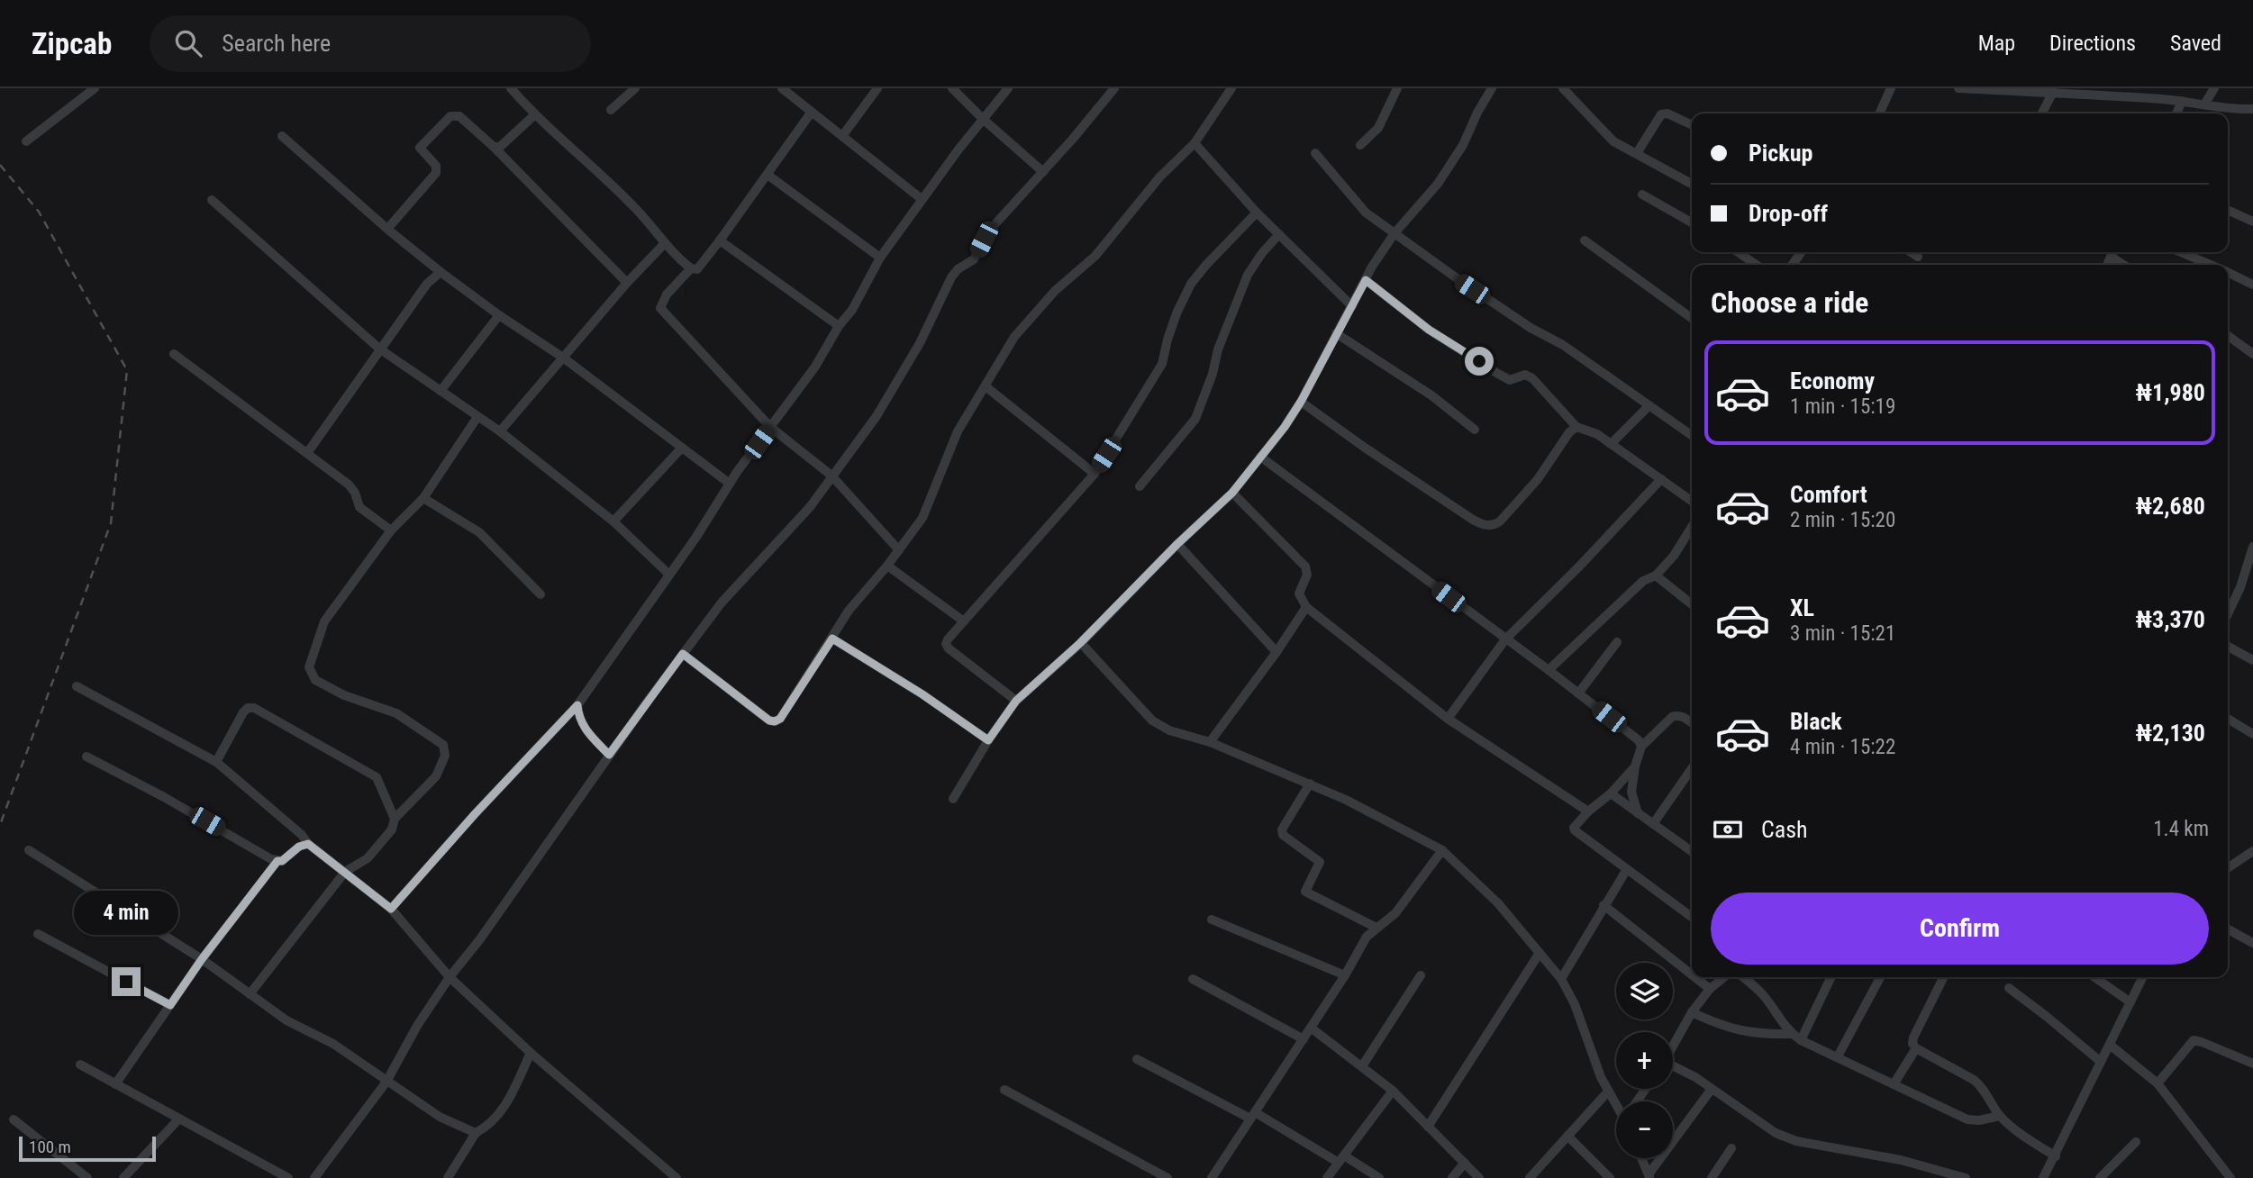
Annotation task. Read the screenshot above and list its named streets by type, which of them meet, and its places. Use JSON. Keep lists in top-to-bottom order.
{
  "scale_bar": "100 m",
  "page": {
    "header": "Zipcab",
    "search": "Search here",
    "nav": ["Map", "Directions", "Saved"],
    "banner": ["Pickup", "Drop-off"],
    "heading": "Choose a ride",
    "list": [
      {
        "name": "Economy",
        "note": "1 min · 15:19",
        "value": "₦1,980"
      },
      {
        "name": "Comfort",
        "note": "2 min · 15:20",
        "value": "₦2,680"
      },
      {
        "name": "XL",
        "note": "3 min · 15:21",
        "value": "₦3,370"
      },
      {
        "name": "Black",
        "note": "4 min · 15:22",
        "value": "₦2,130"
      }
    ],
    "pay": ["Cash", "1.4 km"],
    "buttons": "Confirm",
    "bubble": "4 min",
    "map_buttons": ["+", "−"],
    "scale": "100 m"
  }
}
